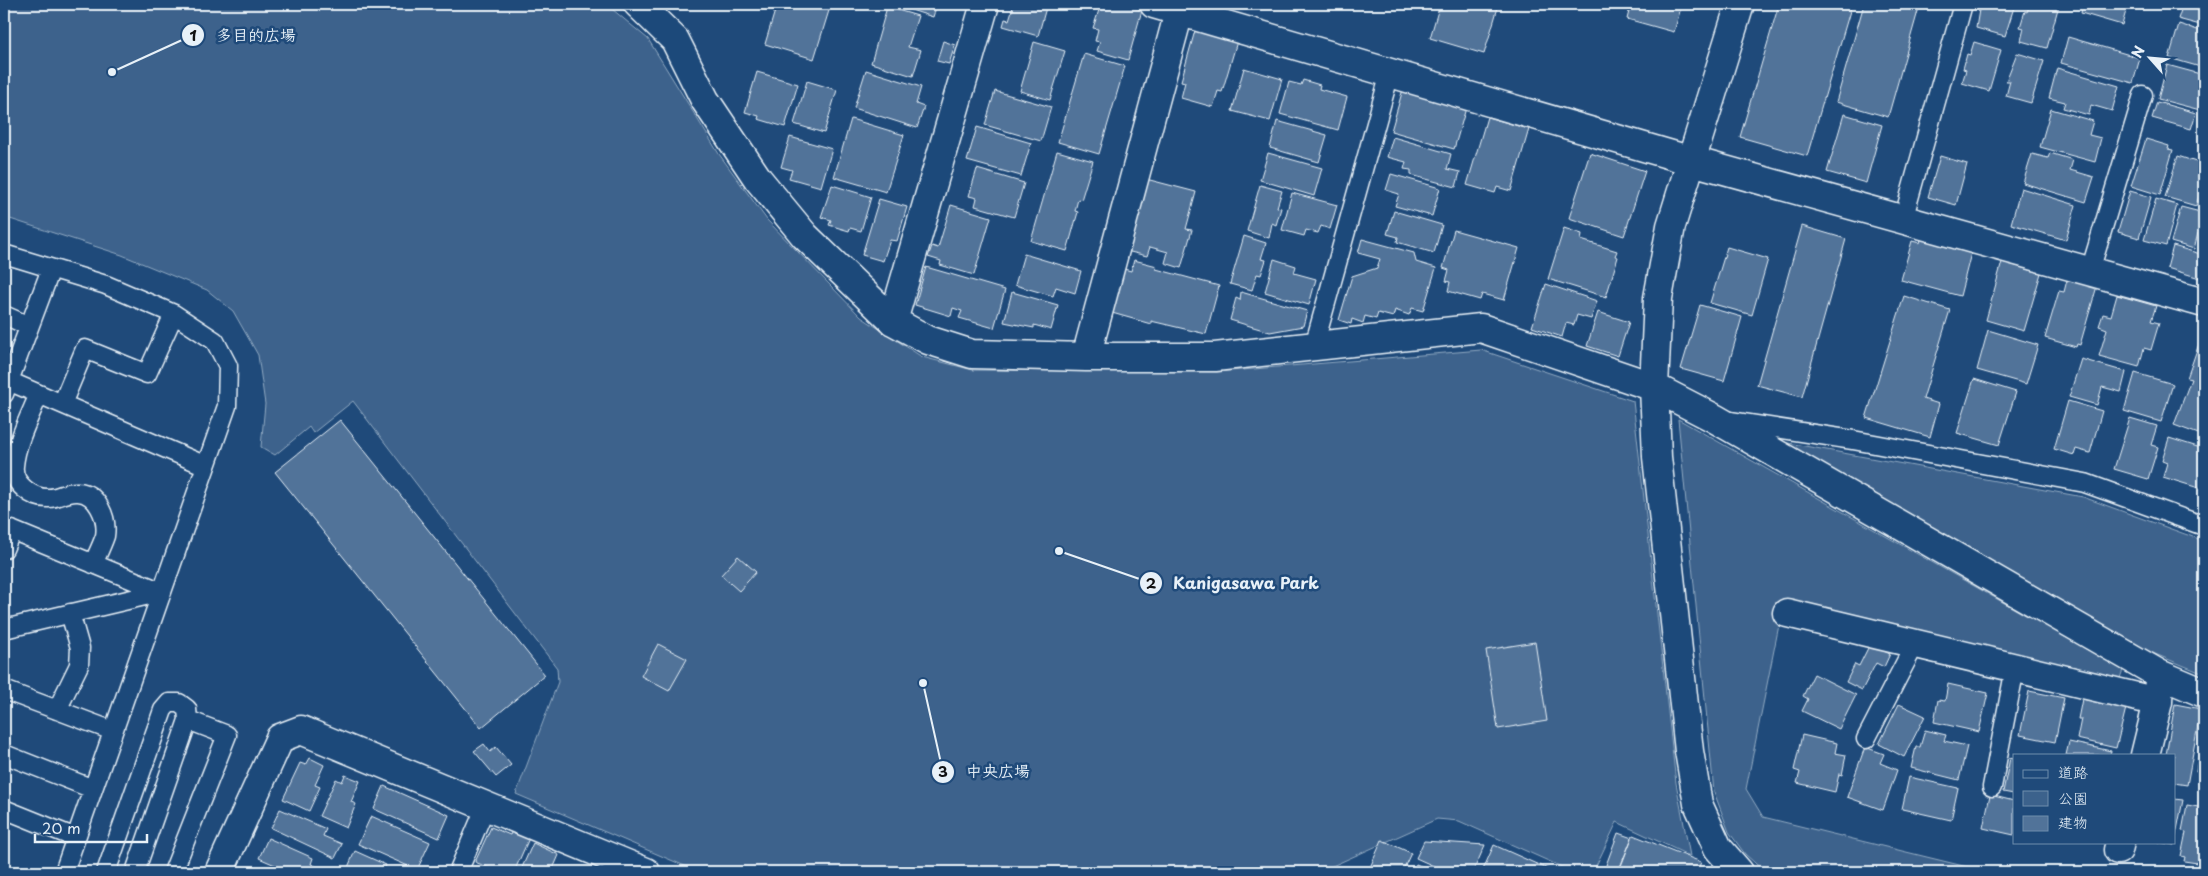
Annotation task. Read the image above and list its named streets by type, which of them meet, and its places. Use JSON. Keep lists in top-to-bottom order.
{
  "places": ["多目的広場", "Kanigasawa Park", "中央広場"],
  "legend": ["道路", "公園", "建物"],
  "scale_bar": "20 m",
  "north": "top left"
}
